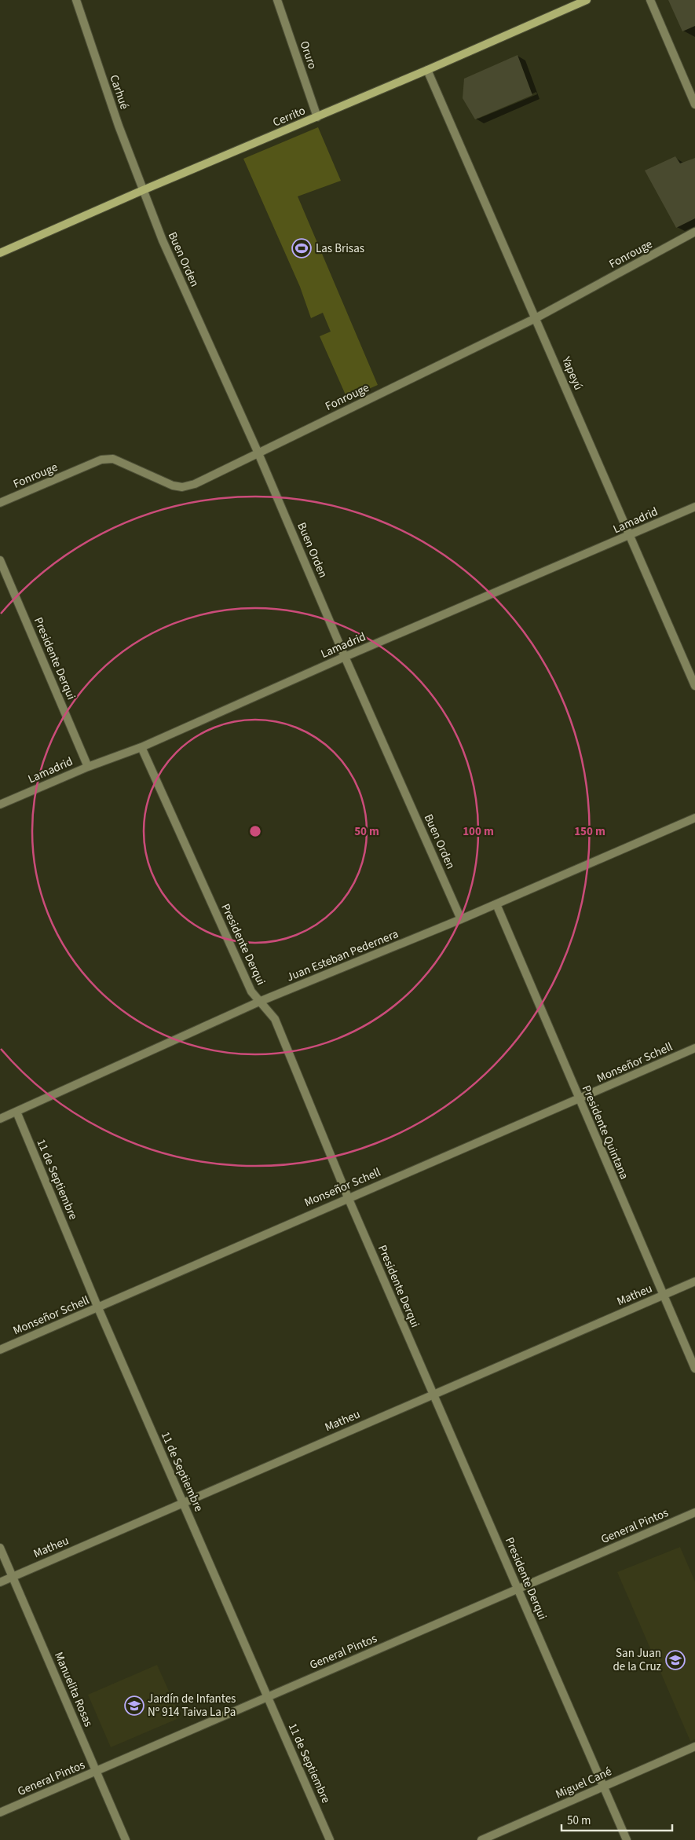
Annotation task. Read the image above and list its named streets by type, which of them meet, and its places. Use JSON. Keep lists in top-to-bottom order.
{
  "streets": {
    "main road": ["Cerrito"],
    "street": [
      "Oruro",
      "Carhué",
      "Fonrouge",
      "Buen Orden",
      "Yapeyú",
      "Lamadrid",
      "Presidente Derqui",
      "Juan Esteban Pedernera",
      "Monseñor Schell",
      "Presidente Quintana",
      "11 de Septiembre",
      "Matheu",
      "General Pintos",
      "Manuelita Rosas",
      "Miguel Cané"
    ]
  },
  "crossings": [
    ["Oruro", "Cerrito"],
    ["Carhué", "Cerrito"],
    ["Carhué", "Buen Orden"],
    ["Cerrito", "Buen Orden"],
    ["Cerrito", "Yapeyú"],
    ["Fonrouge", "Buen Orden"],
    ["Fonrouge", "Yapeyú"],
    ["Buen Orden", "Lamadrid"],
    ["Buen Orden", "Juan Esteban Pedernera"],
    ["Yapeyú", "Lamadrid"],
    ["Lamadrid", "Presidente Derqui"],
    ["Presidente Derqui", "Juan Esteban Pedernera"],
    ["Presidente Derqui", "Monseñor Schell"],
    ["Presidente Derqui", "Matheu"],
    ["Presidente Derqui", "General Pintos"],
    ["Presidente Derqui", "Miguel Cané"],
    ["Juan Esteban Pedernera", "Presidente Quintana"],
    ["Juan Esteban Pedernera", "11 de Septiembre"],
    ["Monseñor Schell", "Presidente Quintana"],
    ["Monseñor Schell", "11 de Septiembre"],
    ["Presidente Quintana", "Matheu"],
    ["11 de Septiembre", "Matheu"],
    ["11 de Septiembre", "General Pintos"],
    ["Matheu", "Manuelita Rosas"],
    ["General Pintos", "Manuelita Rosas"]
  ],
  "places": {
    "sports": ["Las Brisas"],
    "school or university": ["San Juan de la Cruz", "Jardín de Infantes Nº 914 Taiva La Pa"]
  },
  "scale_bar": "50 m",
  "rings": ["50 m", "100 m", "150 m"]
}
